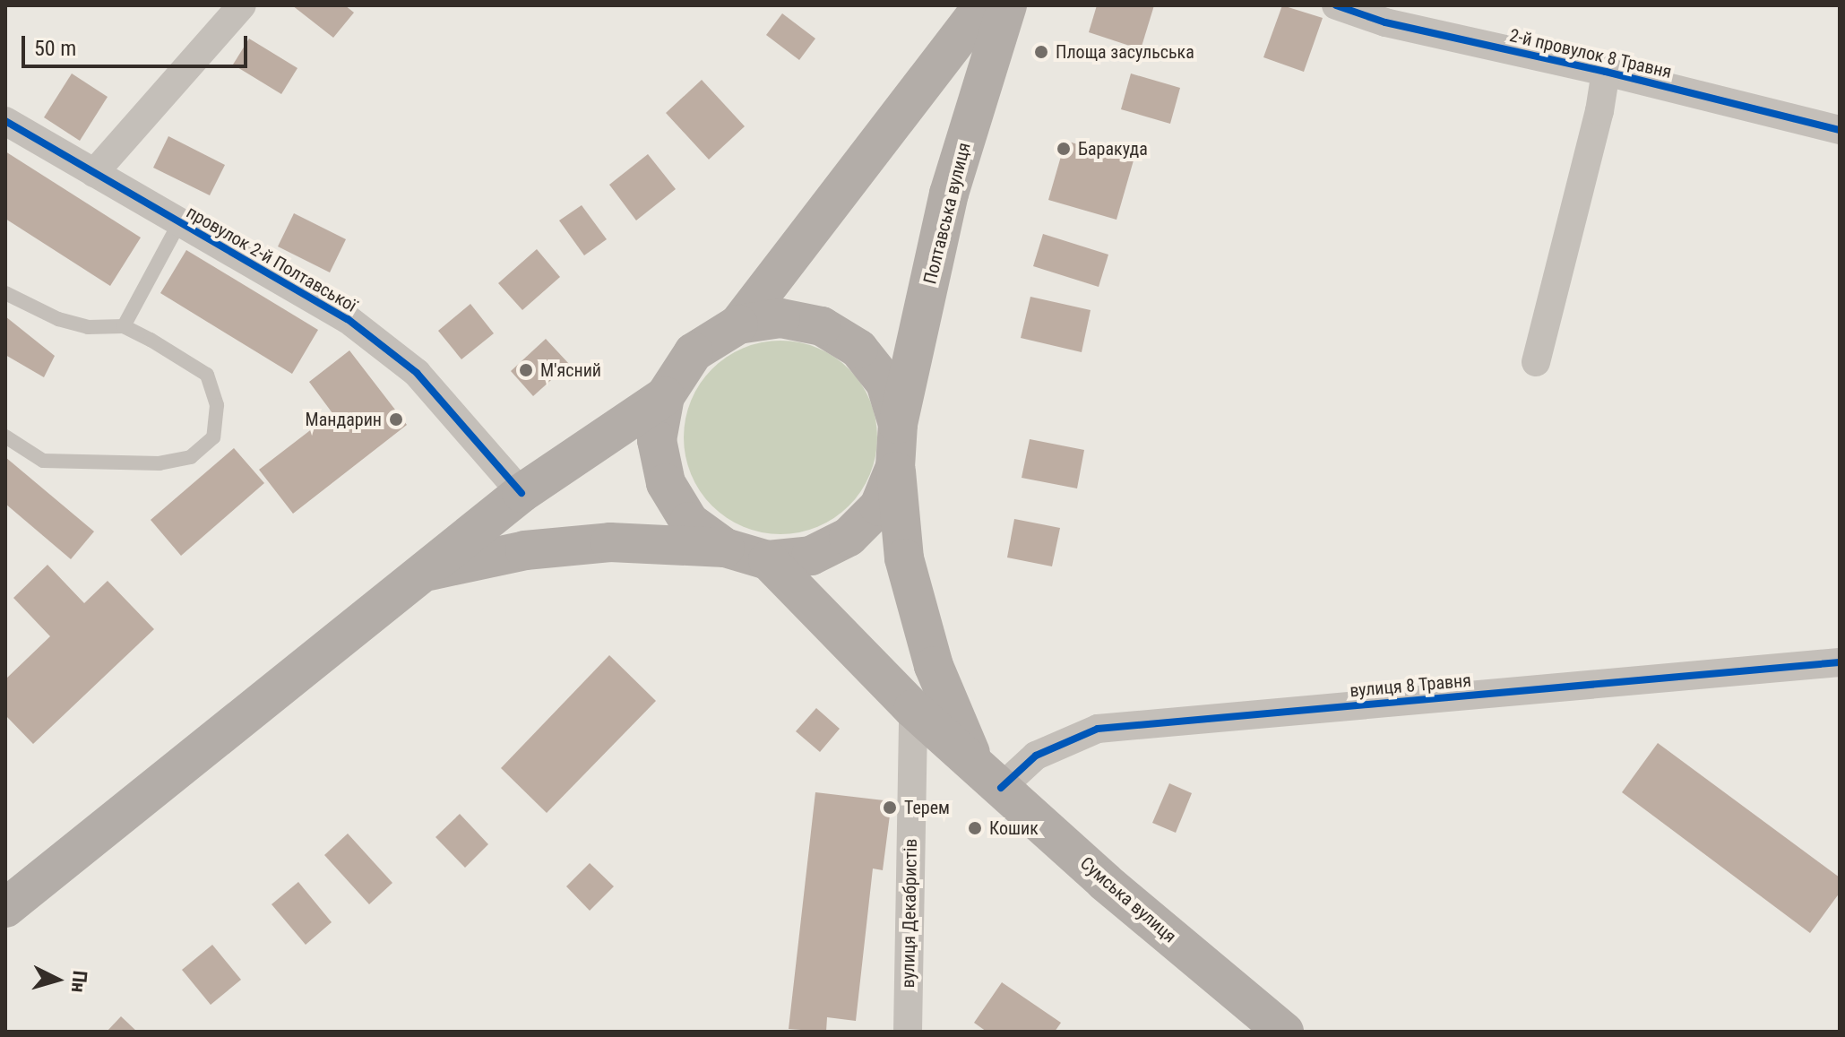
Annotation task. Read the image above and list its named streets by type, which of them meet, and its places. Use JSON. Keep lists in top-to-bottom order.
{
  "streets": {
    "main road": ["Полтавська вулиця", "Сумська вулиця"],
    "street": [
      "2-й провулок 8 Травня",
      "провулок 2-й Полтавської",
      "вулиця 8 Травня",
      "вулиця Декабристів"
    ]
  },
  "crossings": [
    ["Полтавська вулиця", "Сумська вулиця"],
    ["вулиця 8 Травня", "Сумська вулиця"],
    ["Сумська вулиця", "вулиця Декабристів"]
  ],
  "places": [
    "Площа засульська",
    "Баракуда",
    "М'ясний",
    "Мандарин",
    "Терем",
    "Кошик"
  ],
  "scale_bar": "50 m",
  "north": "right"
}
